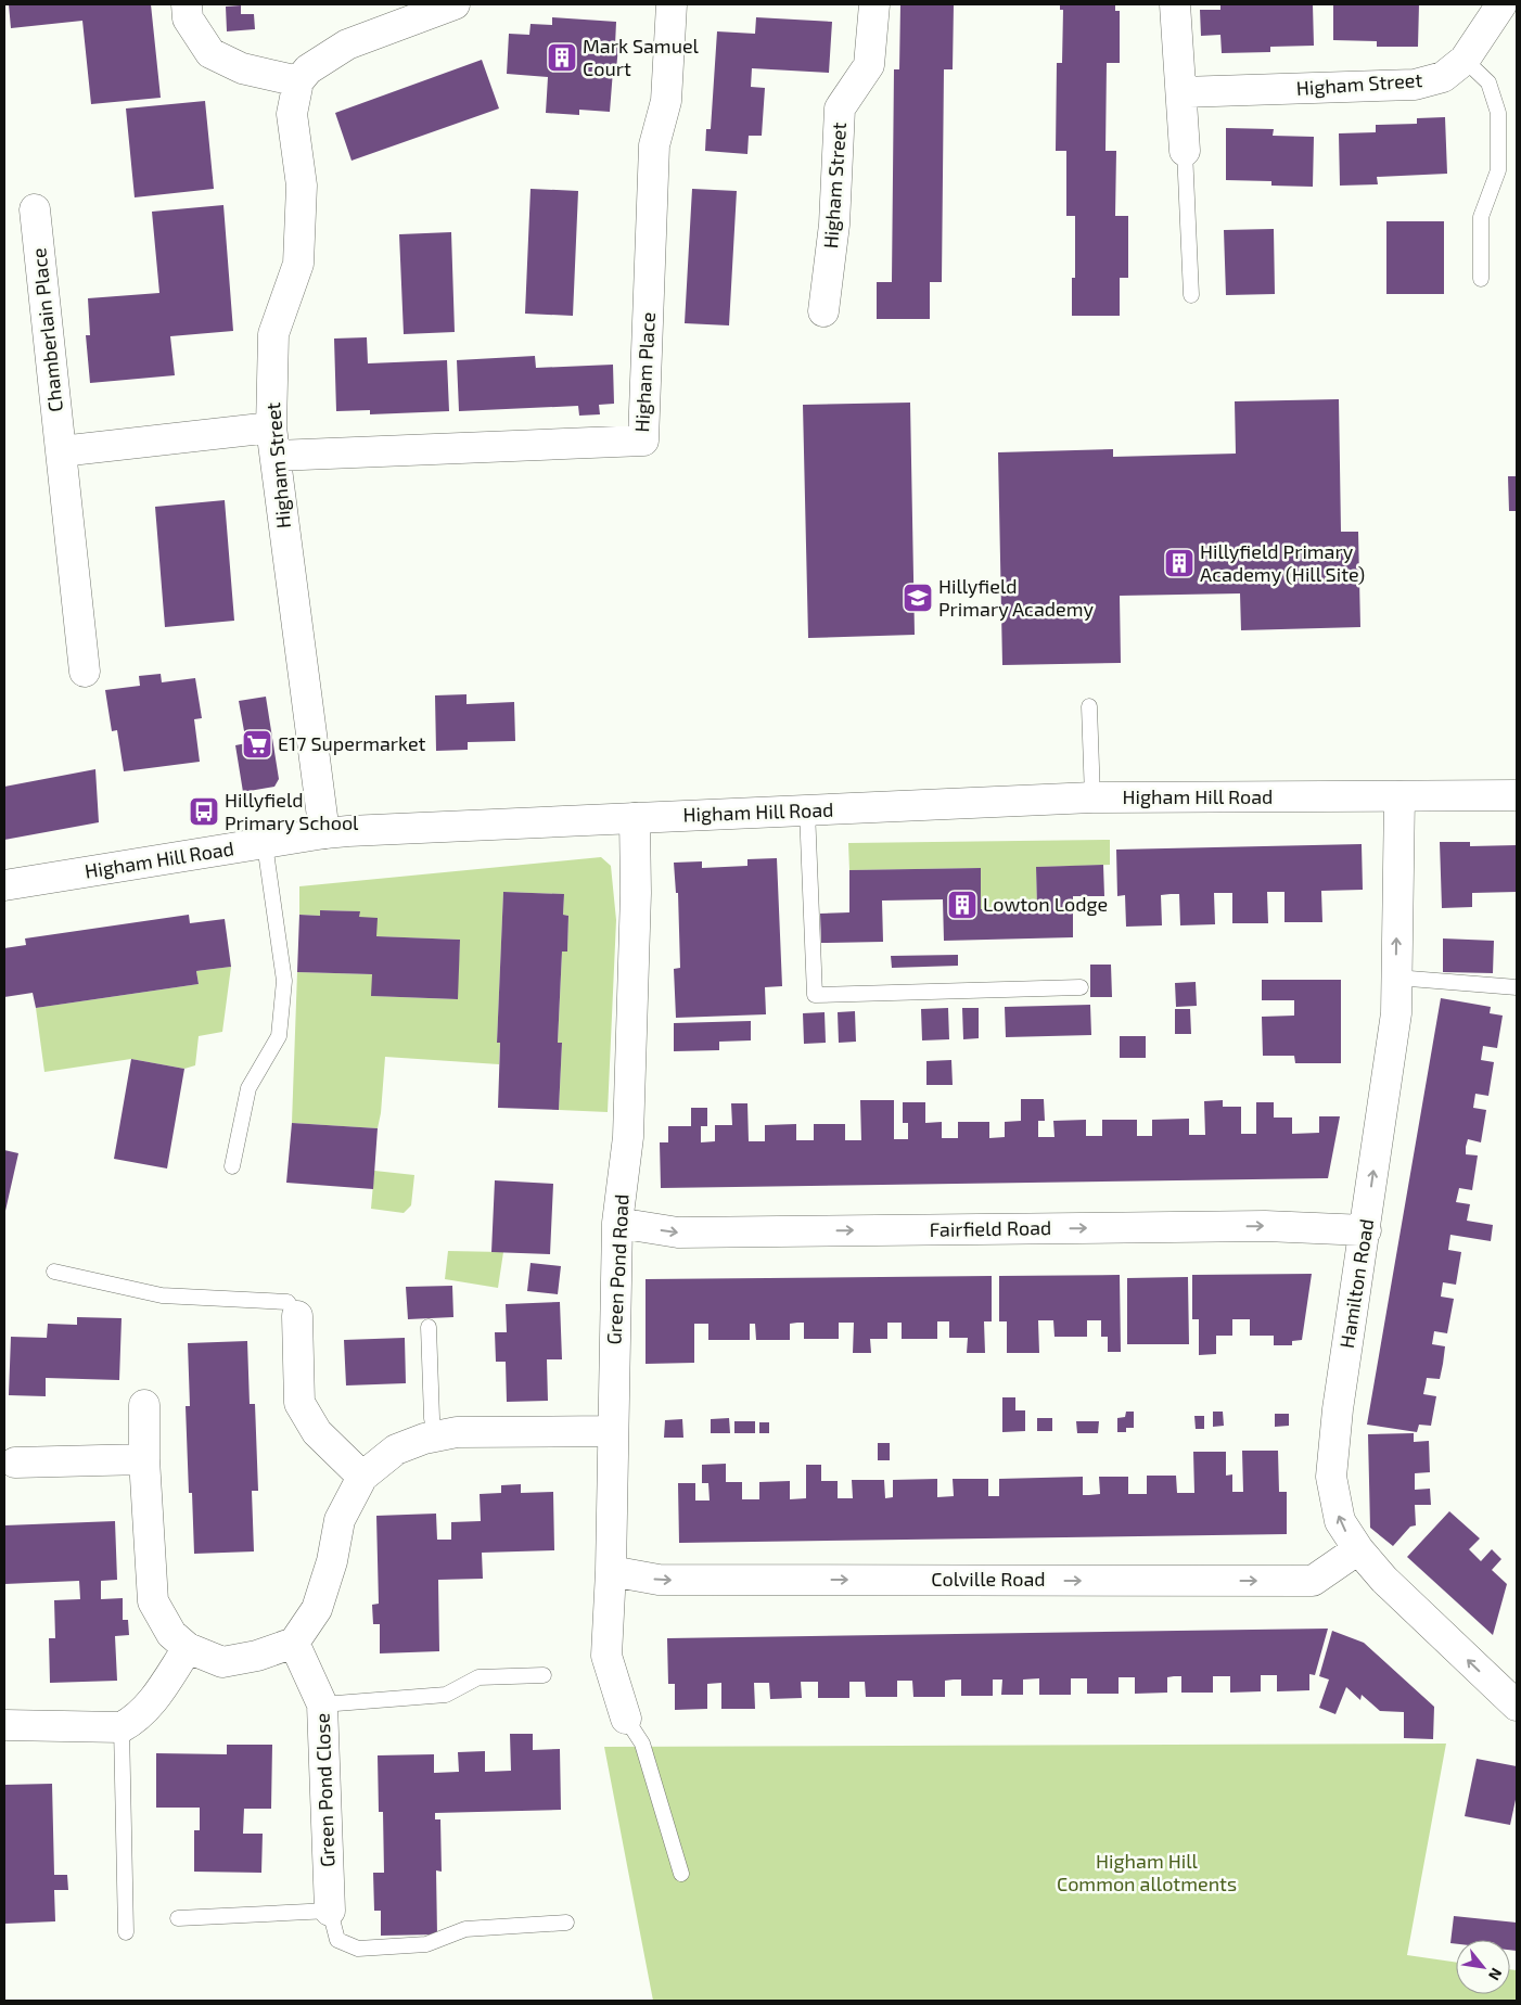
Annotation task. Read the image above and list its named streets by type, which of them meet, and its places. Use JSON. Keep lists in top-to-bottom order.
{
  "streets": {
    "street": [
      "Higham Street",
      "Chamberlain Place",
      "Higham Place",
      "Higham Hill Road",
      "Fairfield Road",
      "Green Pond Road",
      "Hamilton Road",
      "Colville Road",
      "Green Pond Close"
    ]
  },
  "crossings": [
    ["Higham Street", "Higham Place"],
    ["Higham Street", "Higham Hill Road"],
    ["Higham Hill Road", "Green Pond Road"],
    ["Higham Hill Road", "Hamilton Road"],
    ["Fairfield Road", "Green Pond Road"],
    ["Fairfield Road", "Hamilton Road"],
    ["Green Pond Road", "Colville Road"],
    ["Hamilton Road", "Colville Road"]
  ],
  "one_way": ["Fairfield Road", "Hamilton Road", "Colville Road"],
  "parks": ["Higham Hill Common allotments"],
  "places": {
    "building": ["Mark Samuel Court", "Hillyfield Primary Academy (Hill Site)", "Lowton Lodge"],
    "school or university": ["Hillyfield Primary Academy"],
    "supermarket": ["E17 Supermarket"],
    "bus stop": ["Hillyfield Primary School"]
  },
  "north": "bottom right"
}
